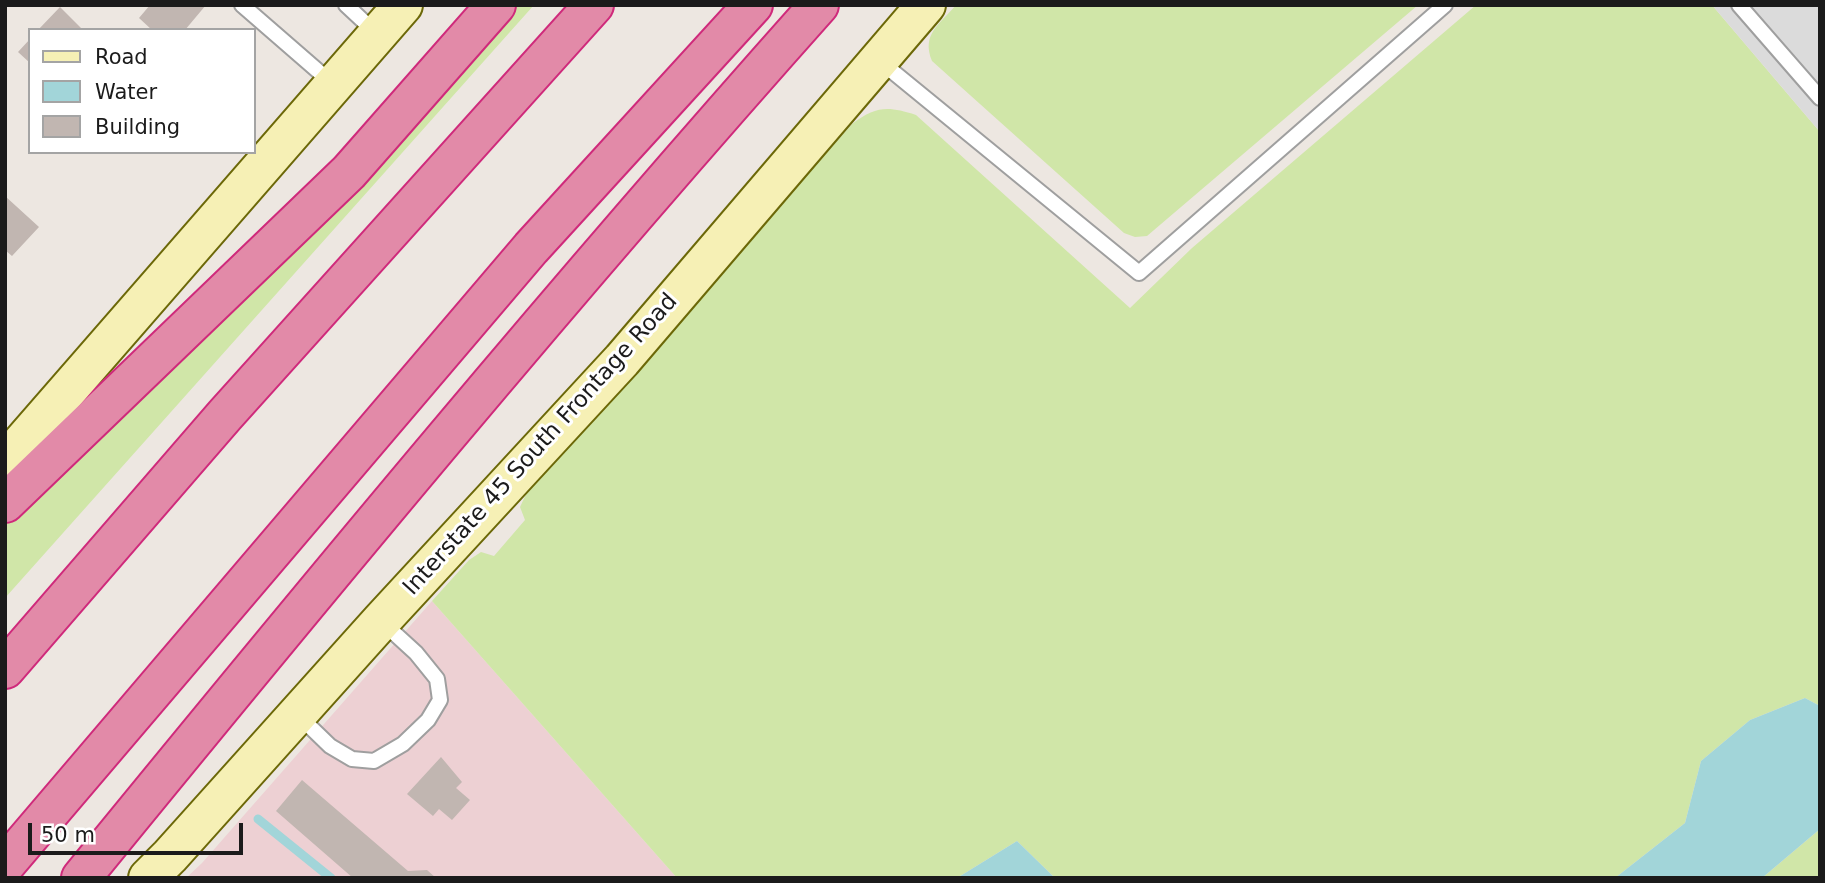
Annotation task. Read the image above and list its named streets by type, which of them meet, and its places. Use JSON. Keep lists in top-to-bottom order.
{
  "streets": {
    "main road": ["Interstate 45 South Frontage Road"]
  },
  "legend": ["Road", "Water", "Building"],
  "scale_bar": "50 m"
}
